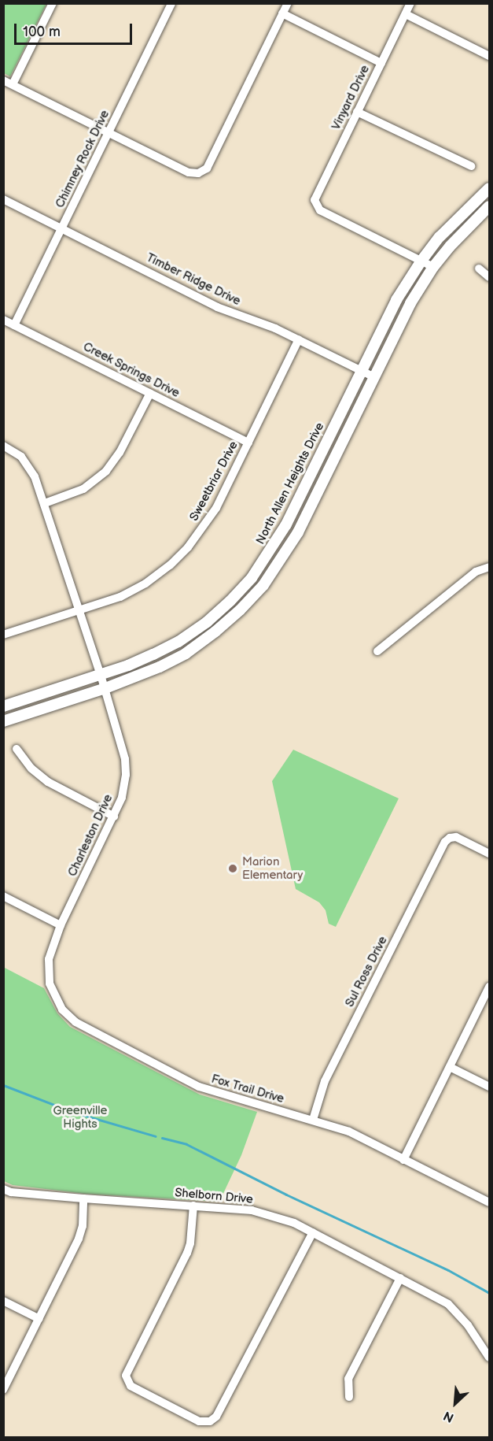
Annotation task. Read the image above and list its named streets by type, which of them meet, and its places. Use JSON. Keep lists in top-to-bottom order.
{
  "streets": {
    "main road": ["North Allen Heights Drive"],
    "street": [
      "Vinyard Drive",
      "Chimney Rock Drive",
      "Timber Ridge Drive",
      "Creek Springs Drive",
      "Sweetbriar Drive",
      "Charleston Drive",
      "Sul Ross Drive",
      "Fox Trail Drive",
      "Shelborn Drive"
    ]
  },
  "crossings": [
    ["Vinyard Drive", "North Allen Heights Drive"],
    ["Chimney Rock Drive", "Timber Ridge Drive"],
    ["Chimney Rock Drive", "Creek Springs Drive"],
    ["Timber Ridge Drive", "Sweetbriar Drive"],
    ["Timber Ridge Drive", "North Allen Heights Drive"],
    ["Creek Springs Drive", "Sweetbriar Drive"],
    ["Sweetbriar Drive", "Charleston Drive"],
    ["North Allen Heights Drive", "Charleston Drive"],
    ["Charleston Drive", "Fox Trail Drive"],
    ["Sul Ross Drive", "Fox Trail Drive"]
  ],
  "parks": ["Greenville Hights"],
  "places": ["Marion Elementary"],
  "scale_bar": "100 m",
  "north": "bottom left"
}
